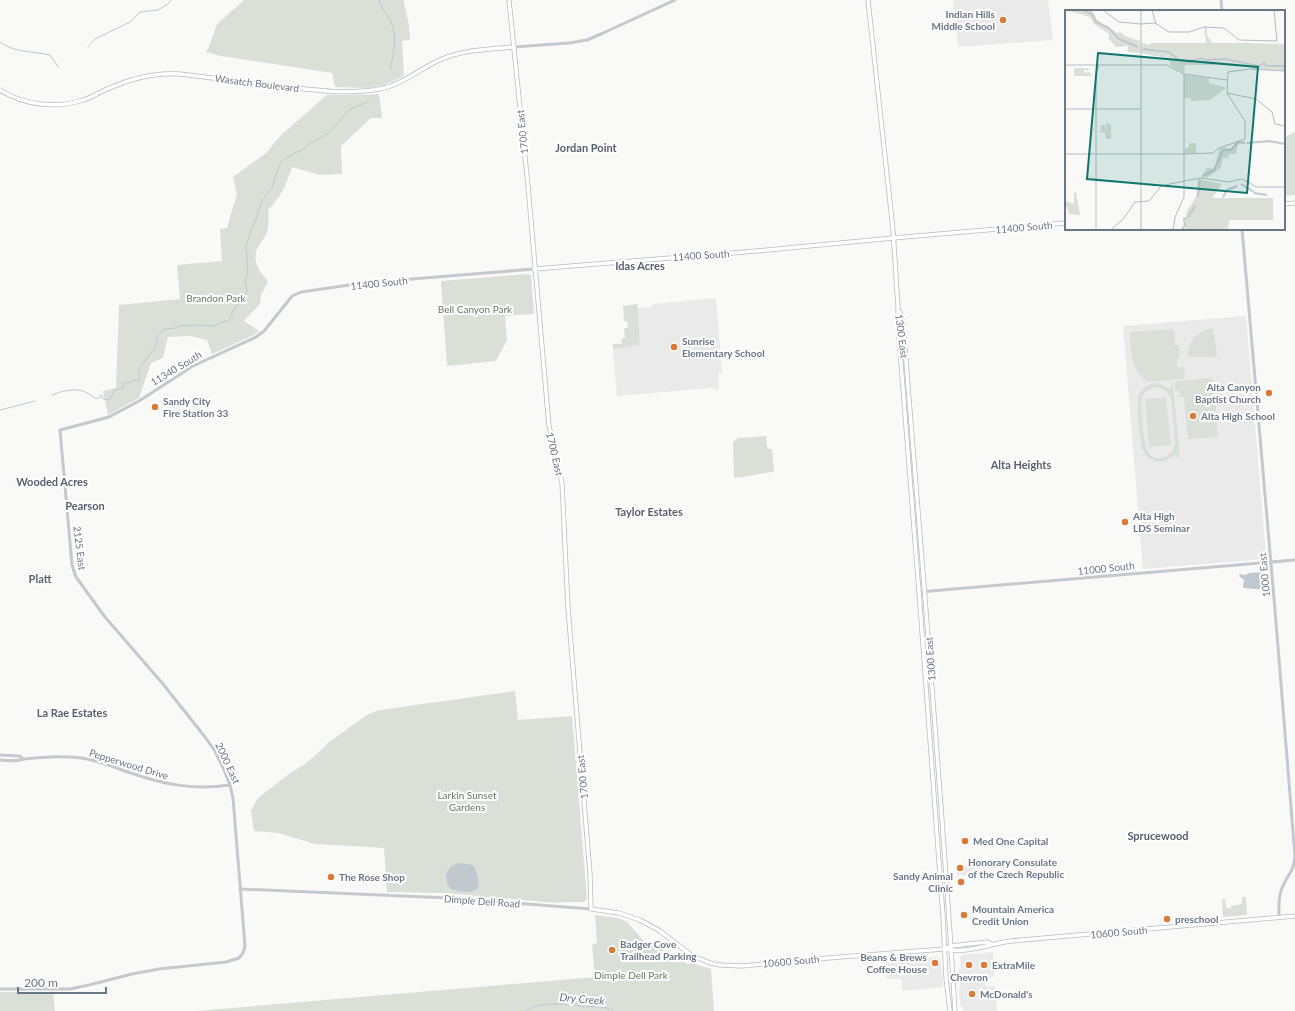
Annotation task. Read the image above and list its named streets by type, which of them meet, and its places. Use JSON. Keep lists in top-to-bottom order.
{
  "streets": {
    "main road": [
      "Wasatch Boulevard",
      "1700 East",
      "11400 South",
      "1300 East",
      "Dimple Dell Road",
      "10600 South"
    ],
    "street": [
      "11340 South",
      "2125 East",
      "11000 South",
      "1000 East",
      "2000 East",
      "Pepperwood Drive"
    ]
  },
  "crossings": [
    ["Wasatch Boulevard", "1700 East"],
    ["1700 East", "11400 South"],
    ["1700 East", "Dimple Dell Road"],
    ["11400 South", "1300 East"],
    ["11400 South", "11340 South"],
    ["1300 East", "11000 South"],
    ["1300 East", "10600 South"],
    ["11340 South", "2125 East"],
    ["2125 East", "2000 East"],
    ["11000 South", "1000 East"],
    ["1000 East", "10600 South"],
    ["2000 East", "Pepperwood Drive"],
    ["2000 East", "Dimple Dell Road"],
    ["Dimple Dell Road", "10600 South"]
  ],
  "districts": [
    "Jordan Point",
    "Idas Acres",
    "Alta Heights",
    "Wooded Acres",
    "Pearson",
    "Taylor Estates",
    "Platt",
    "La Rae Estates",
    "Sprucewood"
  ],
  "water": ["Dry Creek"],
  "parks": [
    "Brandon Park",
    "Bell Canyon Park",
    "Larkin Sunset Gardens",
    "Dimple Dell Park"
  ],
  "places": [
    "Indian Hills Middle School",
    "Sunrise Elementary School",
    "Alta Canyon Baptist Church",
    "Sandy City Fire Station 33",
    "Alta High School",
    "Alta High LDS Seminar",
    "Med One Capital",
    "Honorary Consulate of the Czech Republic",
    "The Rose Shop",
    "Sandy Animal Clinic",
    "Mountain America Credit Union",
    "preschool",
    "Badger Cove Trailhead Parking",
    "Beans & Brews Coffee House",
    "Chevron",
    "ExtraMile",
    "McDonald's"
  ],
  "scale_bar": "200 m"
}
